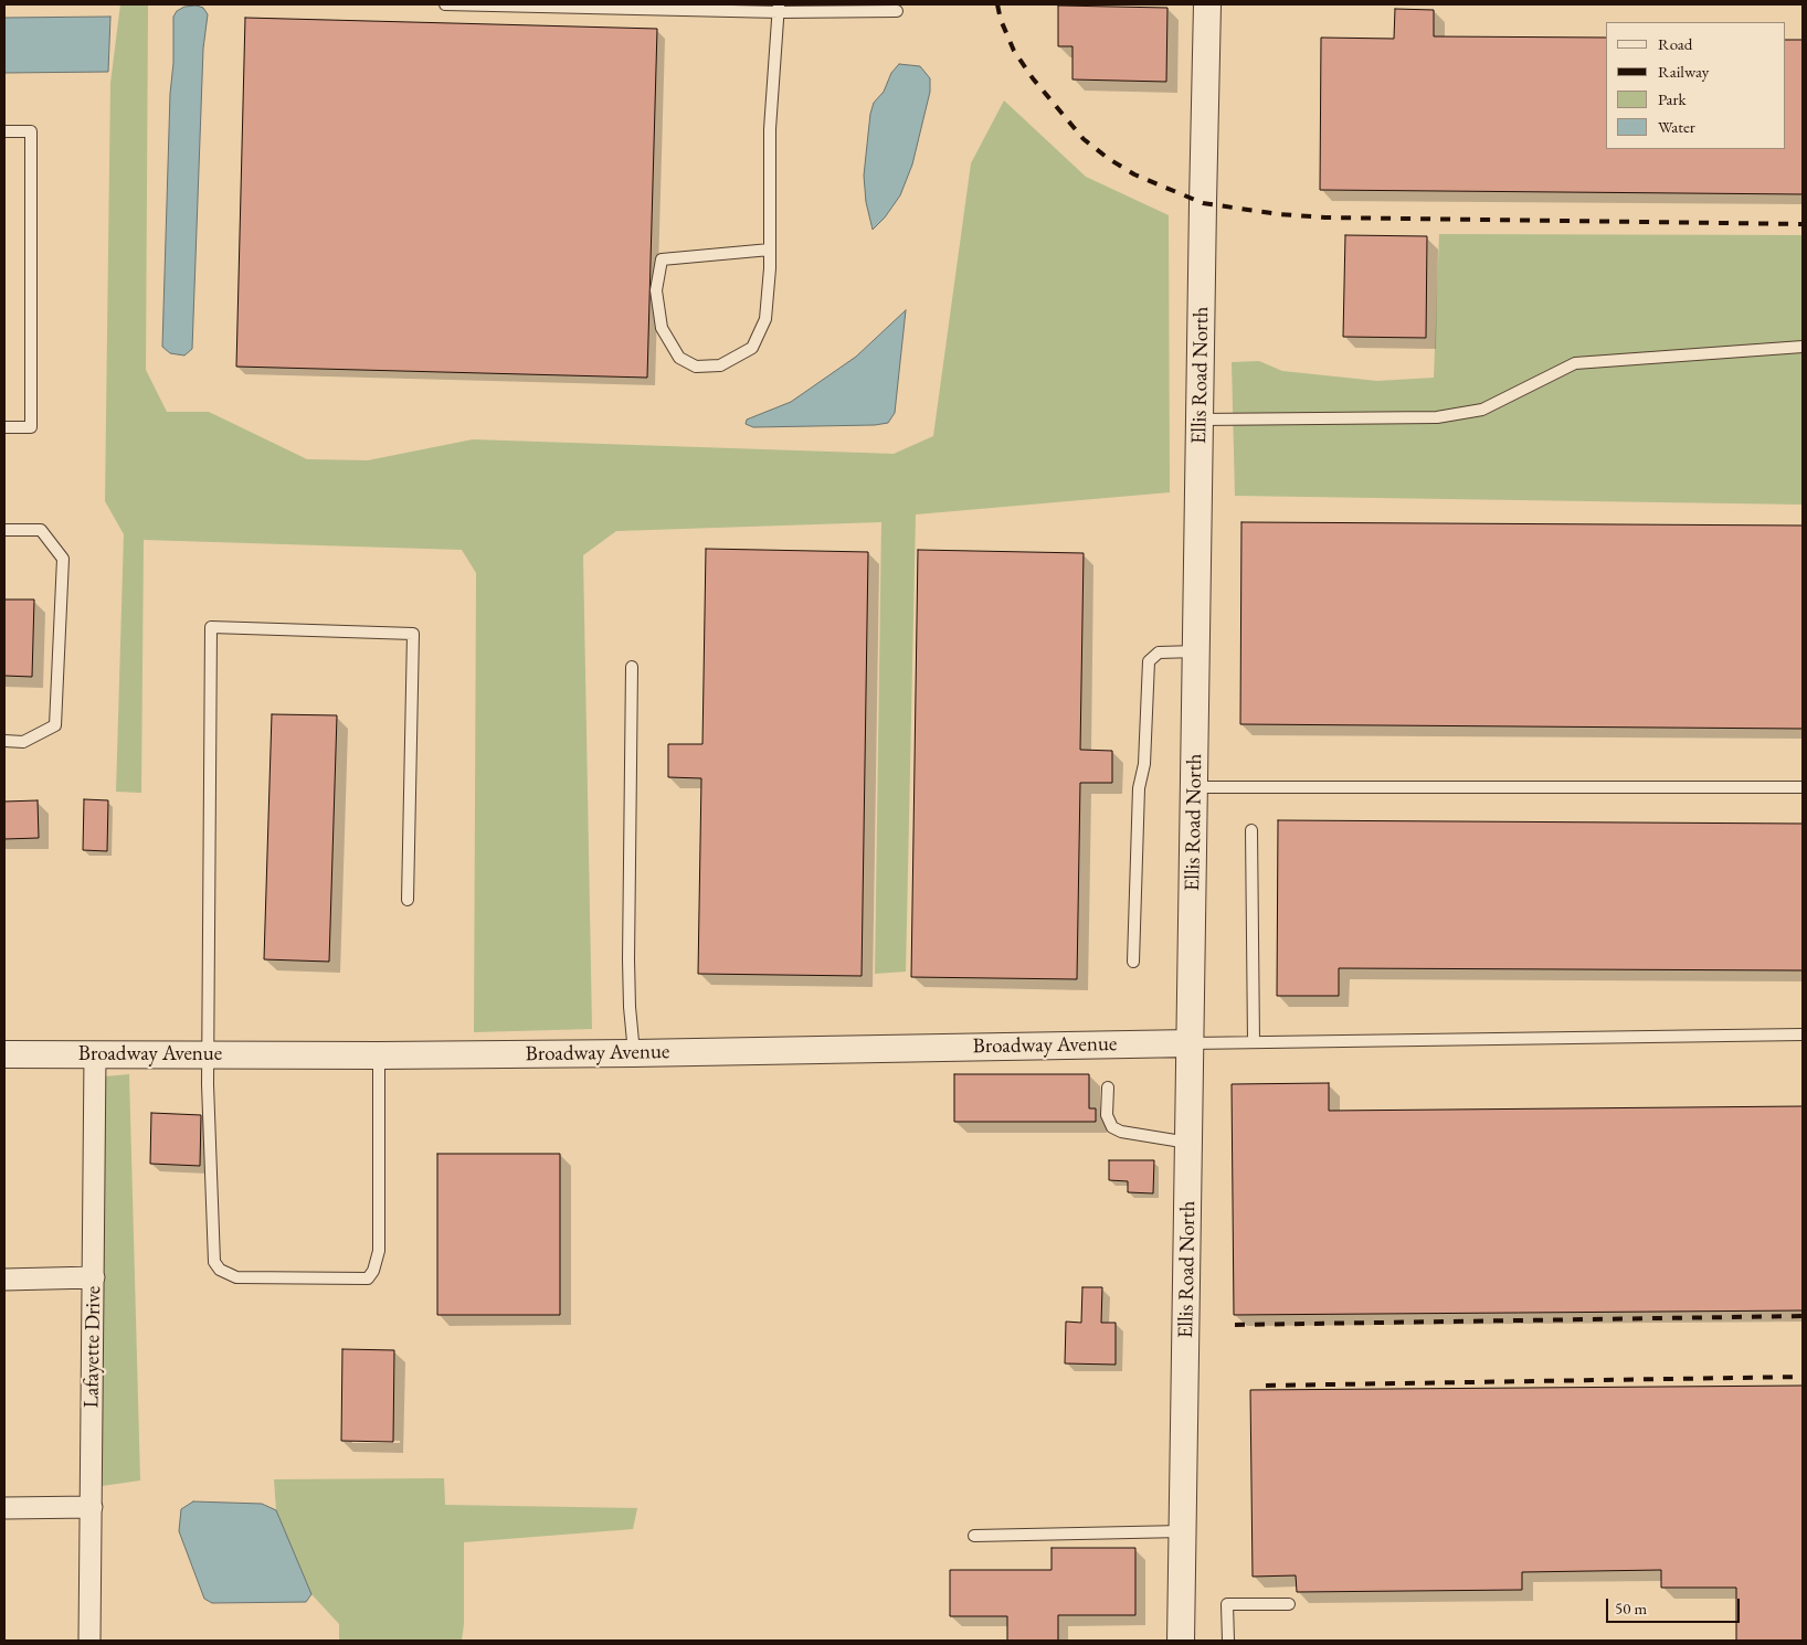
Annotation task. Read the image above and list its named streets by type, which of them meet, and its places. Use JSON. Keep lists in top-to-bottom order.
{
  "streets": {
    "street": ["Ellis Road North", "Broadway Avenue", "Lafayette Drive"]
  },
  "crossings": [
    ["Ellis Road North", "Broadway Avenue"],
    ["Broadway Avenue", "Lafayette Drive"]
  ],
  "legend": [
    "Road",
    "Railway",
    "Park",
    "Water"
  ],
  "scale_bar": "50 m"
}
